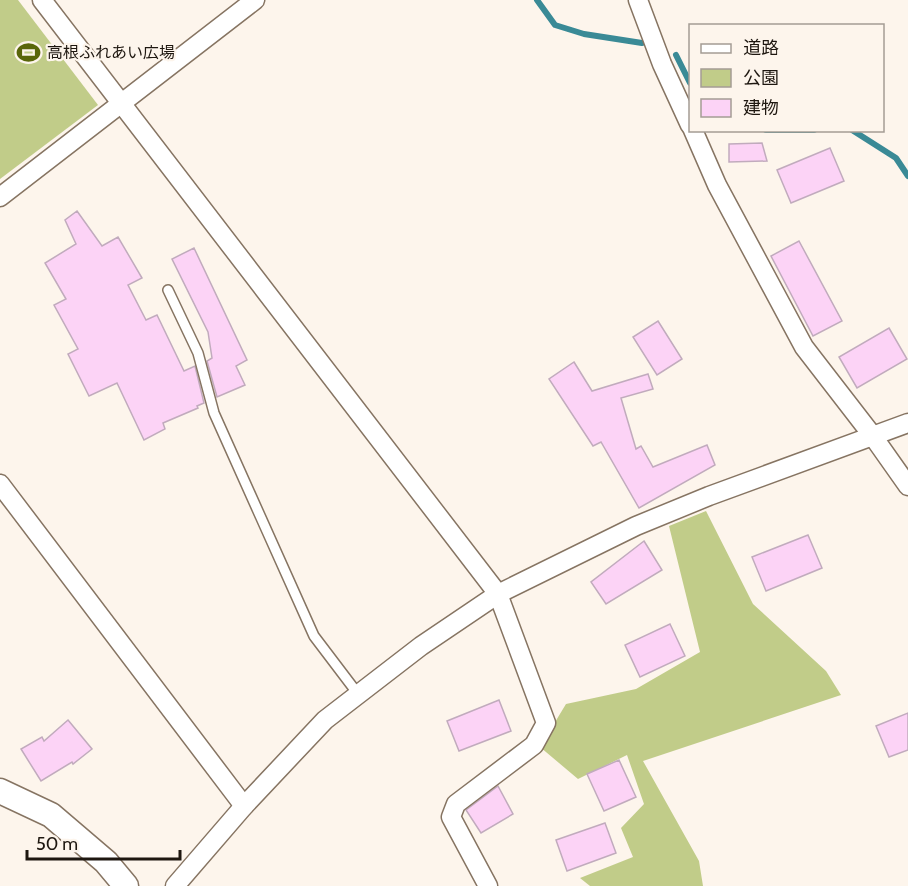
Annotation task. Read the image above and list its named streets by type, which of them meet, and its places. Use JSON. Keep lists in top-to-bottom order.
{
  "places": {
    "sports": ["高根ふれあい広場"]
  },
  "legend": ["道路", "公園", "建物"],
  "scale_bar": "50 m"
}
